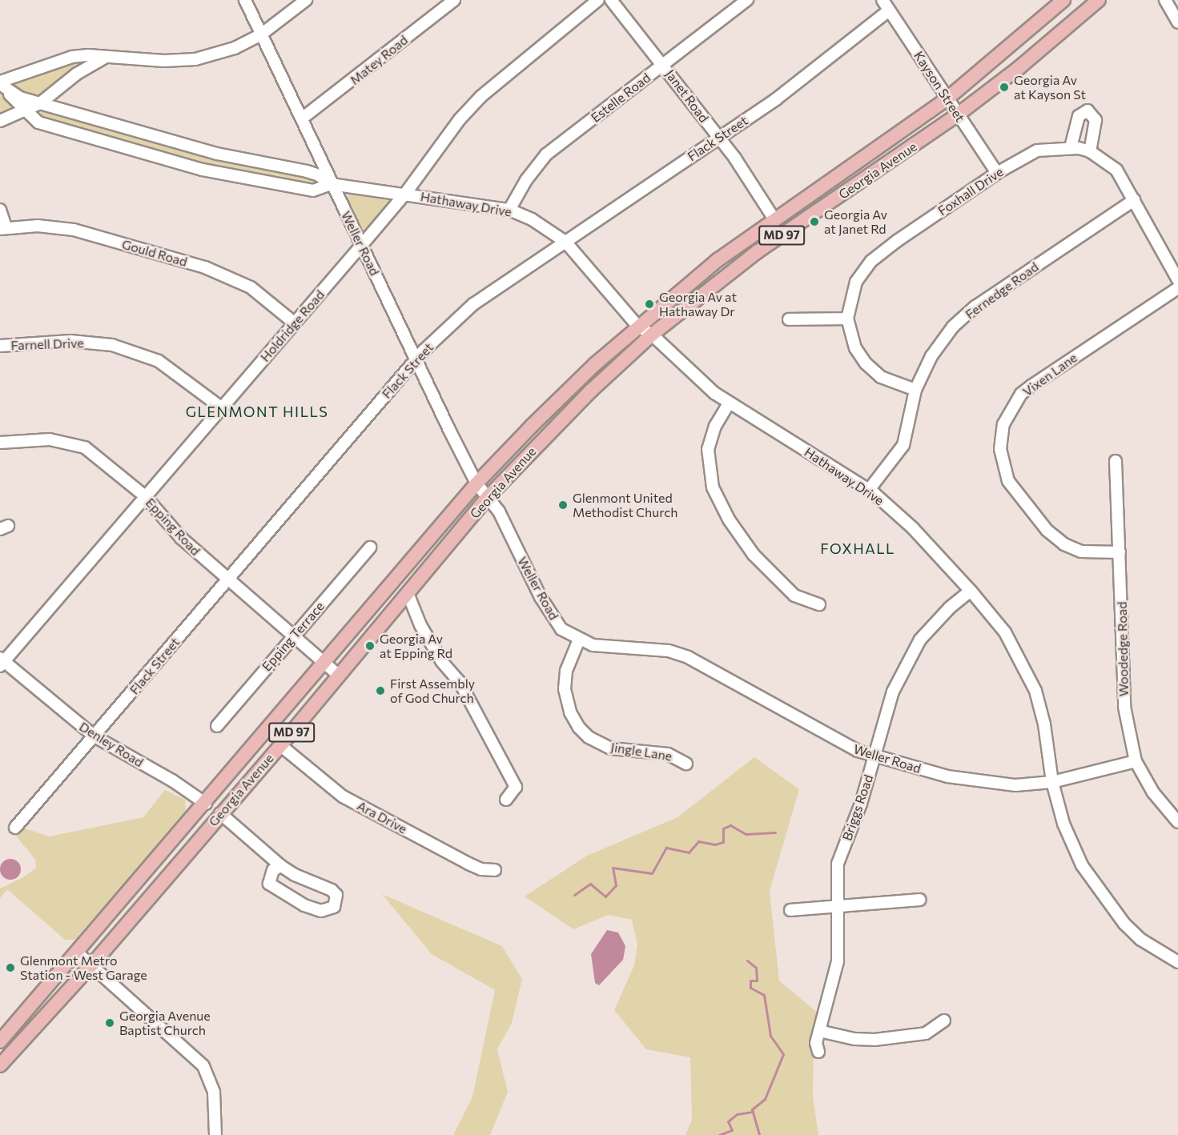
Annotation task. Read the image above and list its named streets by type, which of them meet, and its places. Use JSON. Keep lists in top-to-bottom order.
{
  "streets": {
    "main road": ["Georgia Avenue", "MD 97"],
    "street": [
      "Matey Road",
      "Kayson Street",
      "Janet Road",
      "Estelle Road",
      "Flack Street",
      "Foxhall Drive",
      "Hathaway Drive",
      "Weller Road",
      "Gould Road",
      "Fernedge Road",
      "Holdridge Road",
      "Farnell Drive",
      "Vixen Lane",
      "Epping Road",
      "Epping Terrace",
      "Woodedge Road",
      "Denley Road",
      "Jingle Lane",
      "Briggs Road",
      "Ara Drive"
    ]
  },
  "crossings": [
    ["Matey Road", "Weller Road"],
    ["Kayson Street", "Flack Street"],
    ["Kayson Street", "Georgia Avenue"],
    ["Kayson Street", "Foxhall Drive"],
    ["Janet Road", "Estelle Road"],
    ["Janet Road", "Flack Street"],
    ["Janet Road", "Georgia Avenue"],
    ["Estelle Road", "Hathaway Drive"],
    ["Flack Street", "Hathaway Drive"],
    ["Flack Street", "Weller Road"],
    ["Flack Street", "Epping Road"],
    ["Flack Street", "Denley Road"],
    ["Georgia Avenue", "Hathaway Drive"],
    ["Georgia Avenue", "Weller Road"],
    ["Georgia Avenue", "Epping Road"],
    ["Georgia Avenue", "Denley Road"],
    ["Georgia Avenue", "Ara Drive"],
    ["Foxhall Drive", "Fernedge Road"],
    ["Hathaway Drive", "Weller Road"],
    ["Hathaway Drive", "Fernedge Road"],
    ["Hathaway Drive", "Holdridge Road"],
    ["Hathaway Drive", "Briggs Road"],
    ["Weller Road", "Holdridge Road"],
    ["Weller Road", "Woodedge Road"],
    ["Weller Road", "Jingle Lane"],
    ["Weller Road", "Briggs Road"],
    ["Gould Road", "Holdridge Road"],
    ["Holdridge Road", "Farnell Drive"],
    ["Holdridge Road", "Epping Road"],
    ["Holdridge Road", "Denley Road"],
    ["Vixen Lane", "Woodedge Road"],
    ["Epping Road", "Epping Terrace"]
  ],
  "districts": ["GLENMONT HILLS", "FOXHALL"],
  "places": [
    "Georgia Av at Kayson St",
    "Georgia Av at Janet Rd",
    "Georgia Av at Hathaway Dr",
    "Glenmont United Methodist Church",
    "Georgia Av at Epping Rd",
    "First Assembly of God Church",
    "Glenmont Metro Station - West Garage",
    "Georgia Avenue Baptist Church"
  ]
}
